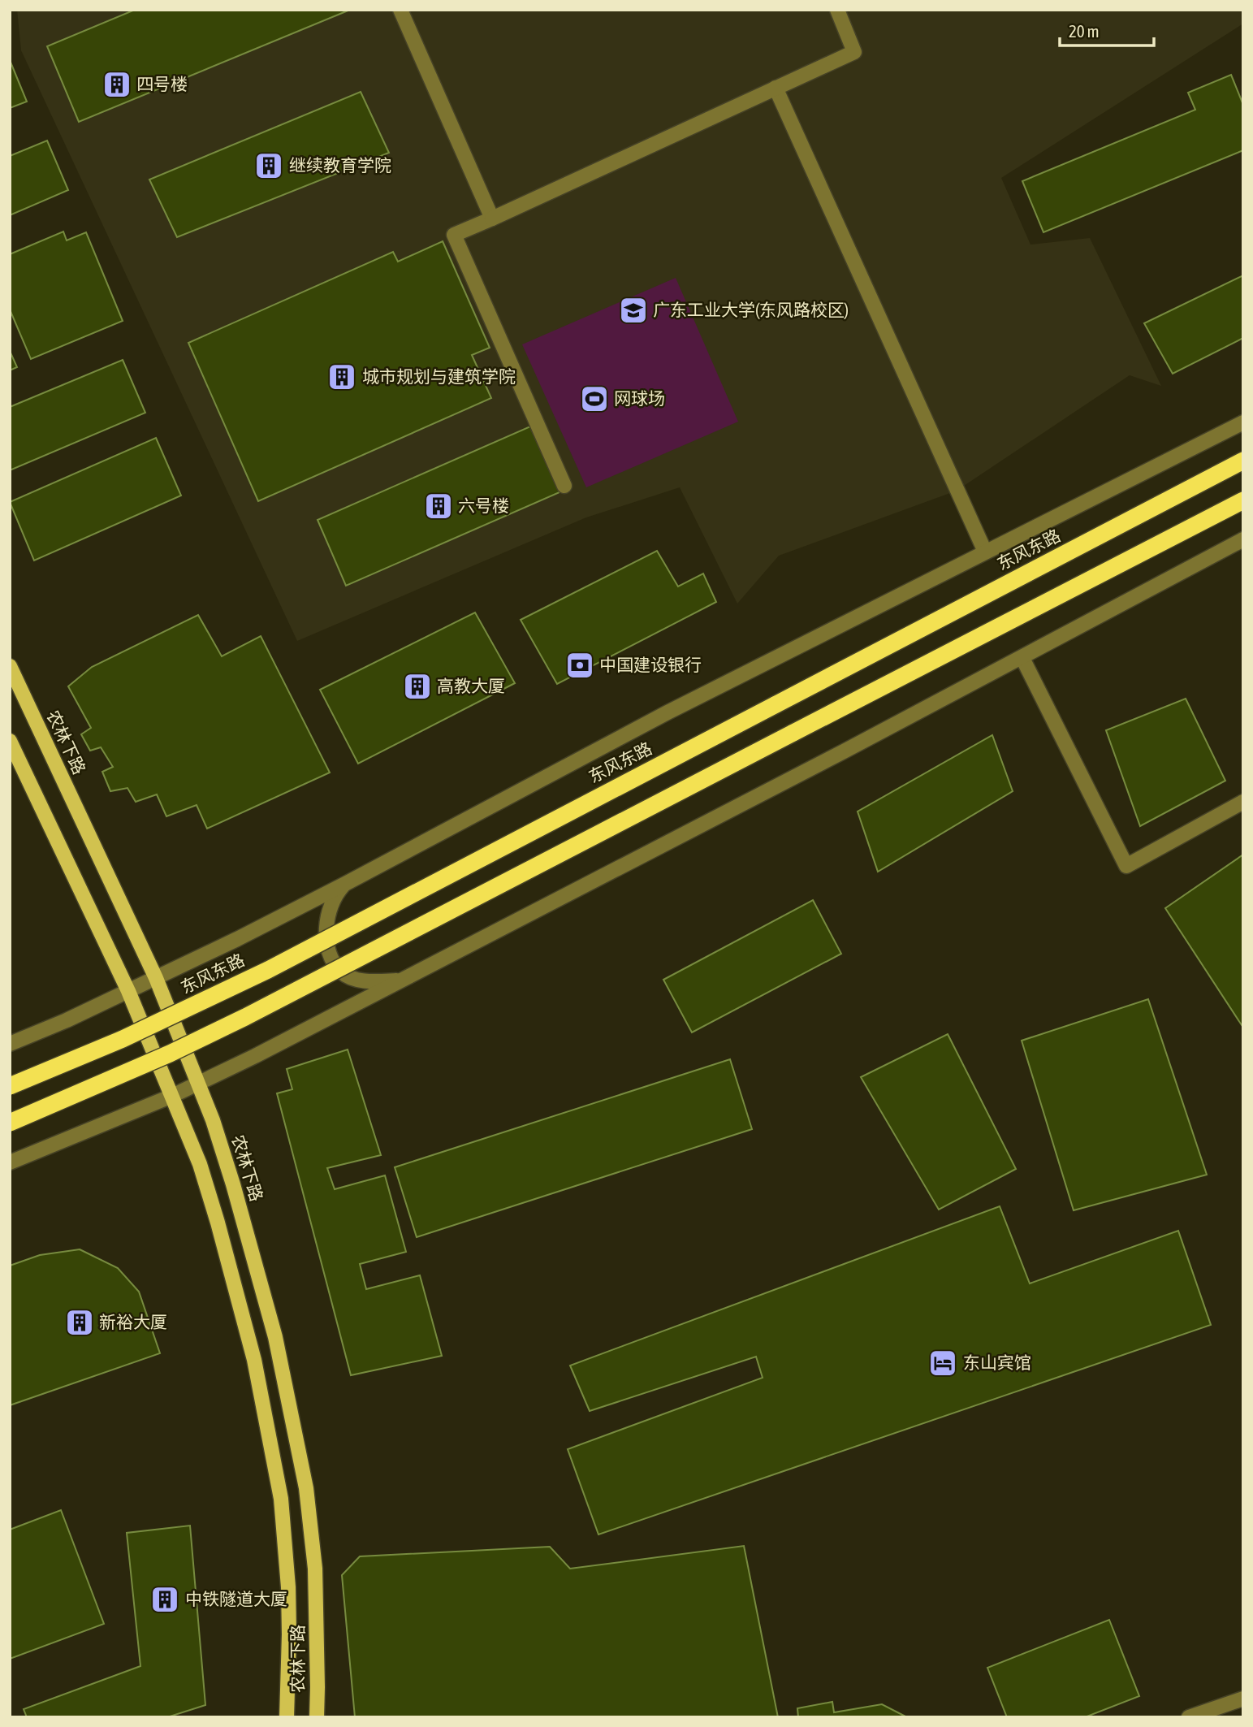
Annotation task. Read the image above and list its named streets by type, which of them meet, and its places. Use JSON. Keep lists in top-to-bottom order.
{
  "streets": {
    "highway": ["东风东路"],
    "main road": ["农林下路"]
  },
  "places": {
    "building": [
      "四号楼",
      "继续教育学院",
      "城市规划与建筑学院",
      "六号楼",
      "高教大厦",
      "新裕大厦",
      "中铁隧道大厦"
    ],
    "school or university": ["广东工业大学(东风路校区)"],
    "sports": ["网球场"],
    "bank": ["中国建设银行"],
    "hotel": ["东山宾馆"]
  },
  "scale_bar": "20 m"
}
